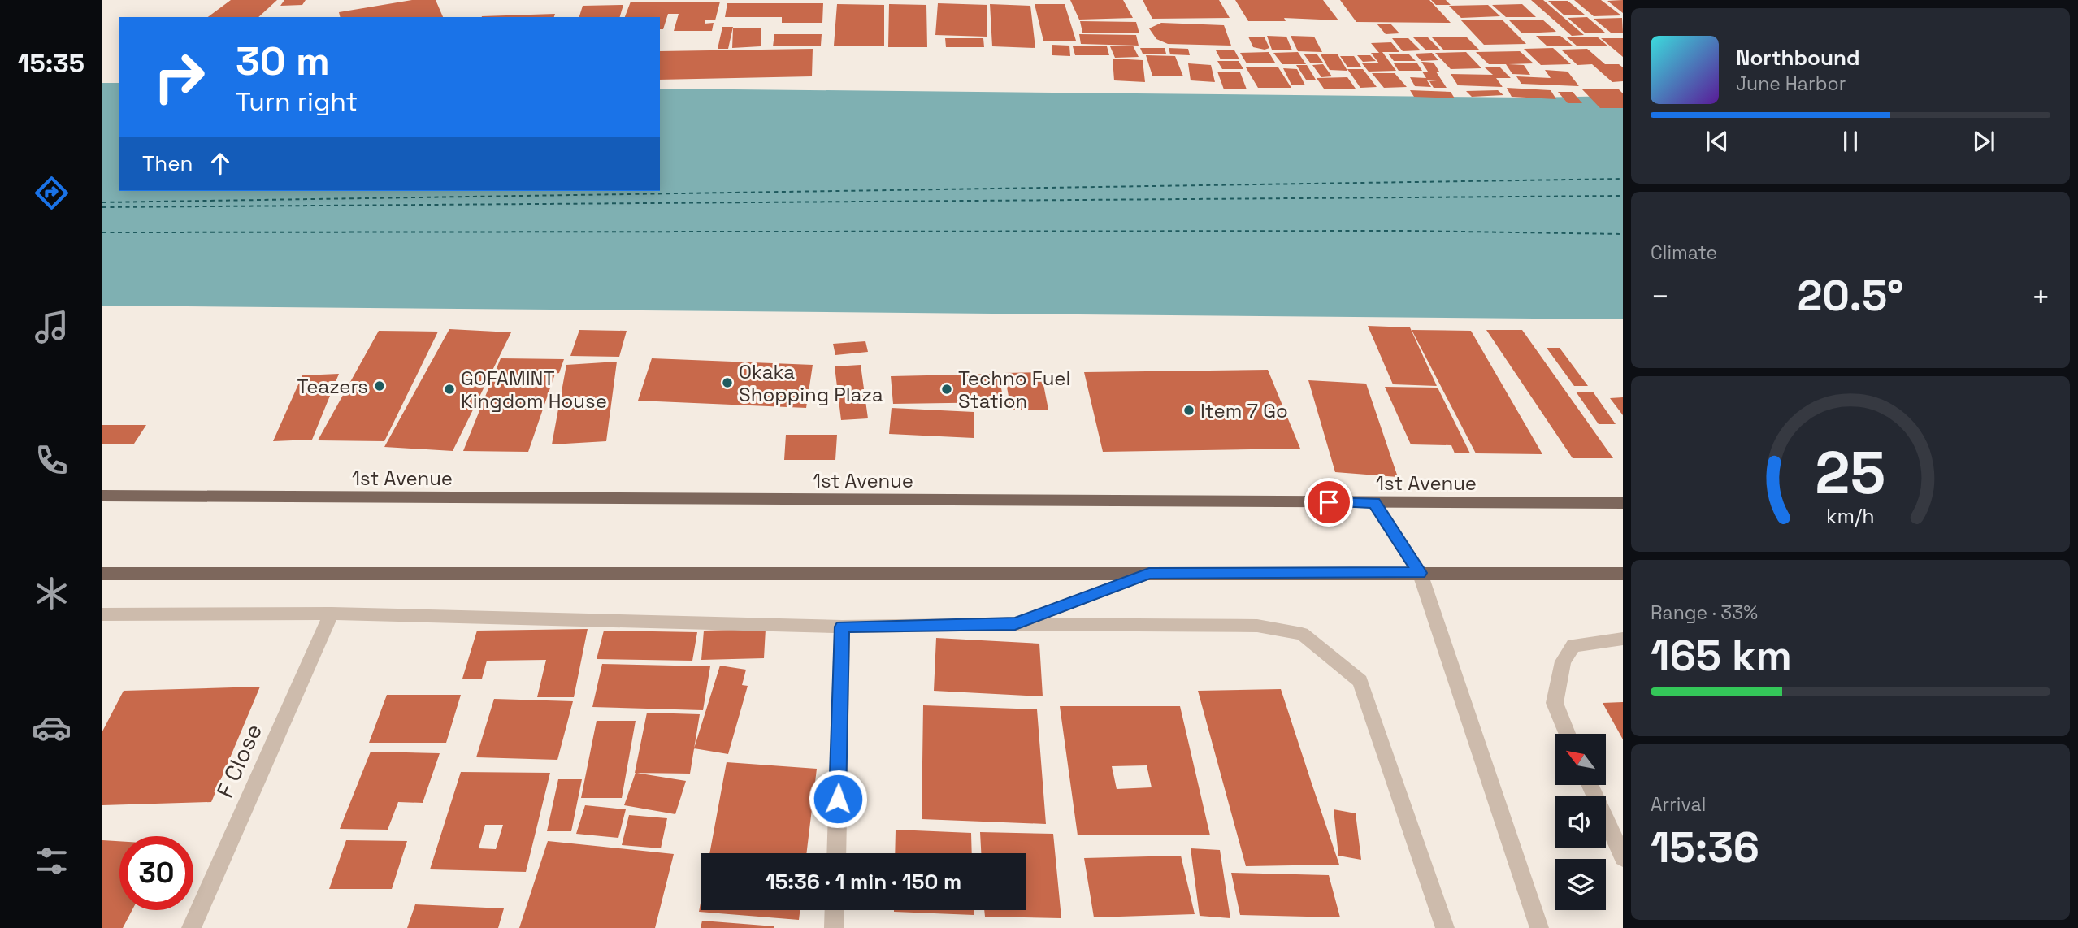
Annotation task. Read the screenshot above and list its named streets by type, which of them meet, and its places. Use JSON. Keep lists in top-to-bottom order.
{
  "streets": {
    "main road": ["1st Avenue"],
    "street": ["F Close"]
  },
  "places": [
    "Okaka Shopping Plaza",
    "Teazers",
    "GOFAMINT Kingdom House",
    "Techno Fuel Station",
    "Item 7 Go"
  ],
  "north": "top left",
  "page": {
    "tabs": "15:35",
    "turn": ["30 m", "Turn right"],
    "song": ["Northbound", "June Harbor"],
    "then": "Then",
    "tile": [
      "Climate",
      ["Range · 33%", "165 km"],
      ["Arrival", "15:36"]
    ],
    "heat": ["−", "20.5°", "+"],
    "limit": "30",
    "trip": "15:36 · 1 min · 150 m",
    "gauge": ["25", "km/h"]
  }
}
